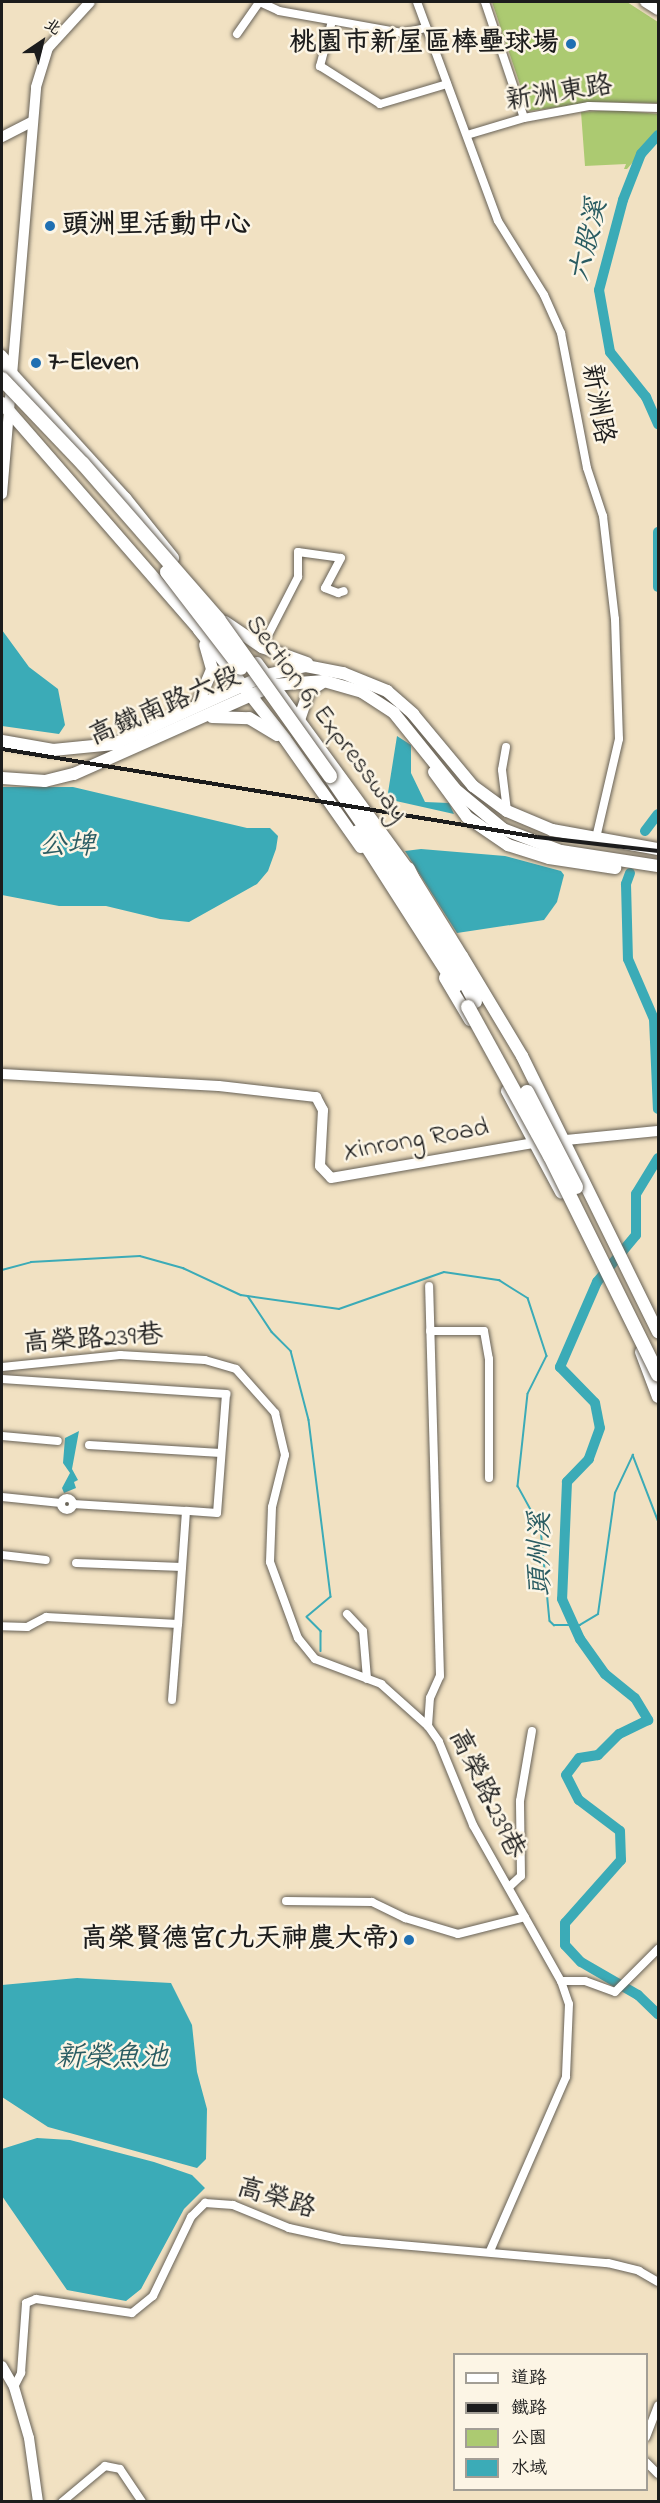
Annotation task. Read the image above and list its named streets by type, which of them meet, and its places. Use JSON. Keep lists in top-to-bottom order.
{
  "streets": {
    "main road": ["高鐵南路六段", "Section 6, Expressway"],
    "street": [
      "新洲東路",
      "新洲路",
      "Xinrong Road",
      "高榮路239巷",
      "高榮路"
    ]
  },
  "crossings": [
    ["新洲東路", "新洲路"],
    ["新洲路", "高鐵南路六段"],
    ["高鐵南路六段", "Section 6, Expressway"],
    ["Section 6, Expressway", "Xinrong Road"],
    ["高榮路239巷", "高榮路"]
  ],
  "water": [
    "六股溪",
    "公埤",
    "頭州溪",
    "新榮魚池"
  ],
  "places": [
    "桃園市新屋區棒壘球場",
    "頭洲里活動中心",
    "7-Eleven",
    "高榮賢德宮(九天神農大帝)"
  ],
  "legend": [
    "道路",
    "鐵路",
    "公園",
    "水域"
  ],
  "north": "top right"
}
